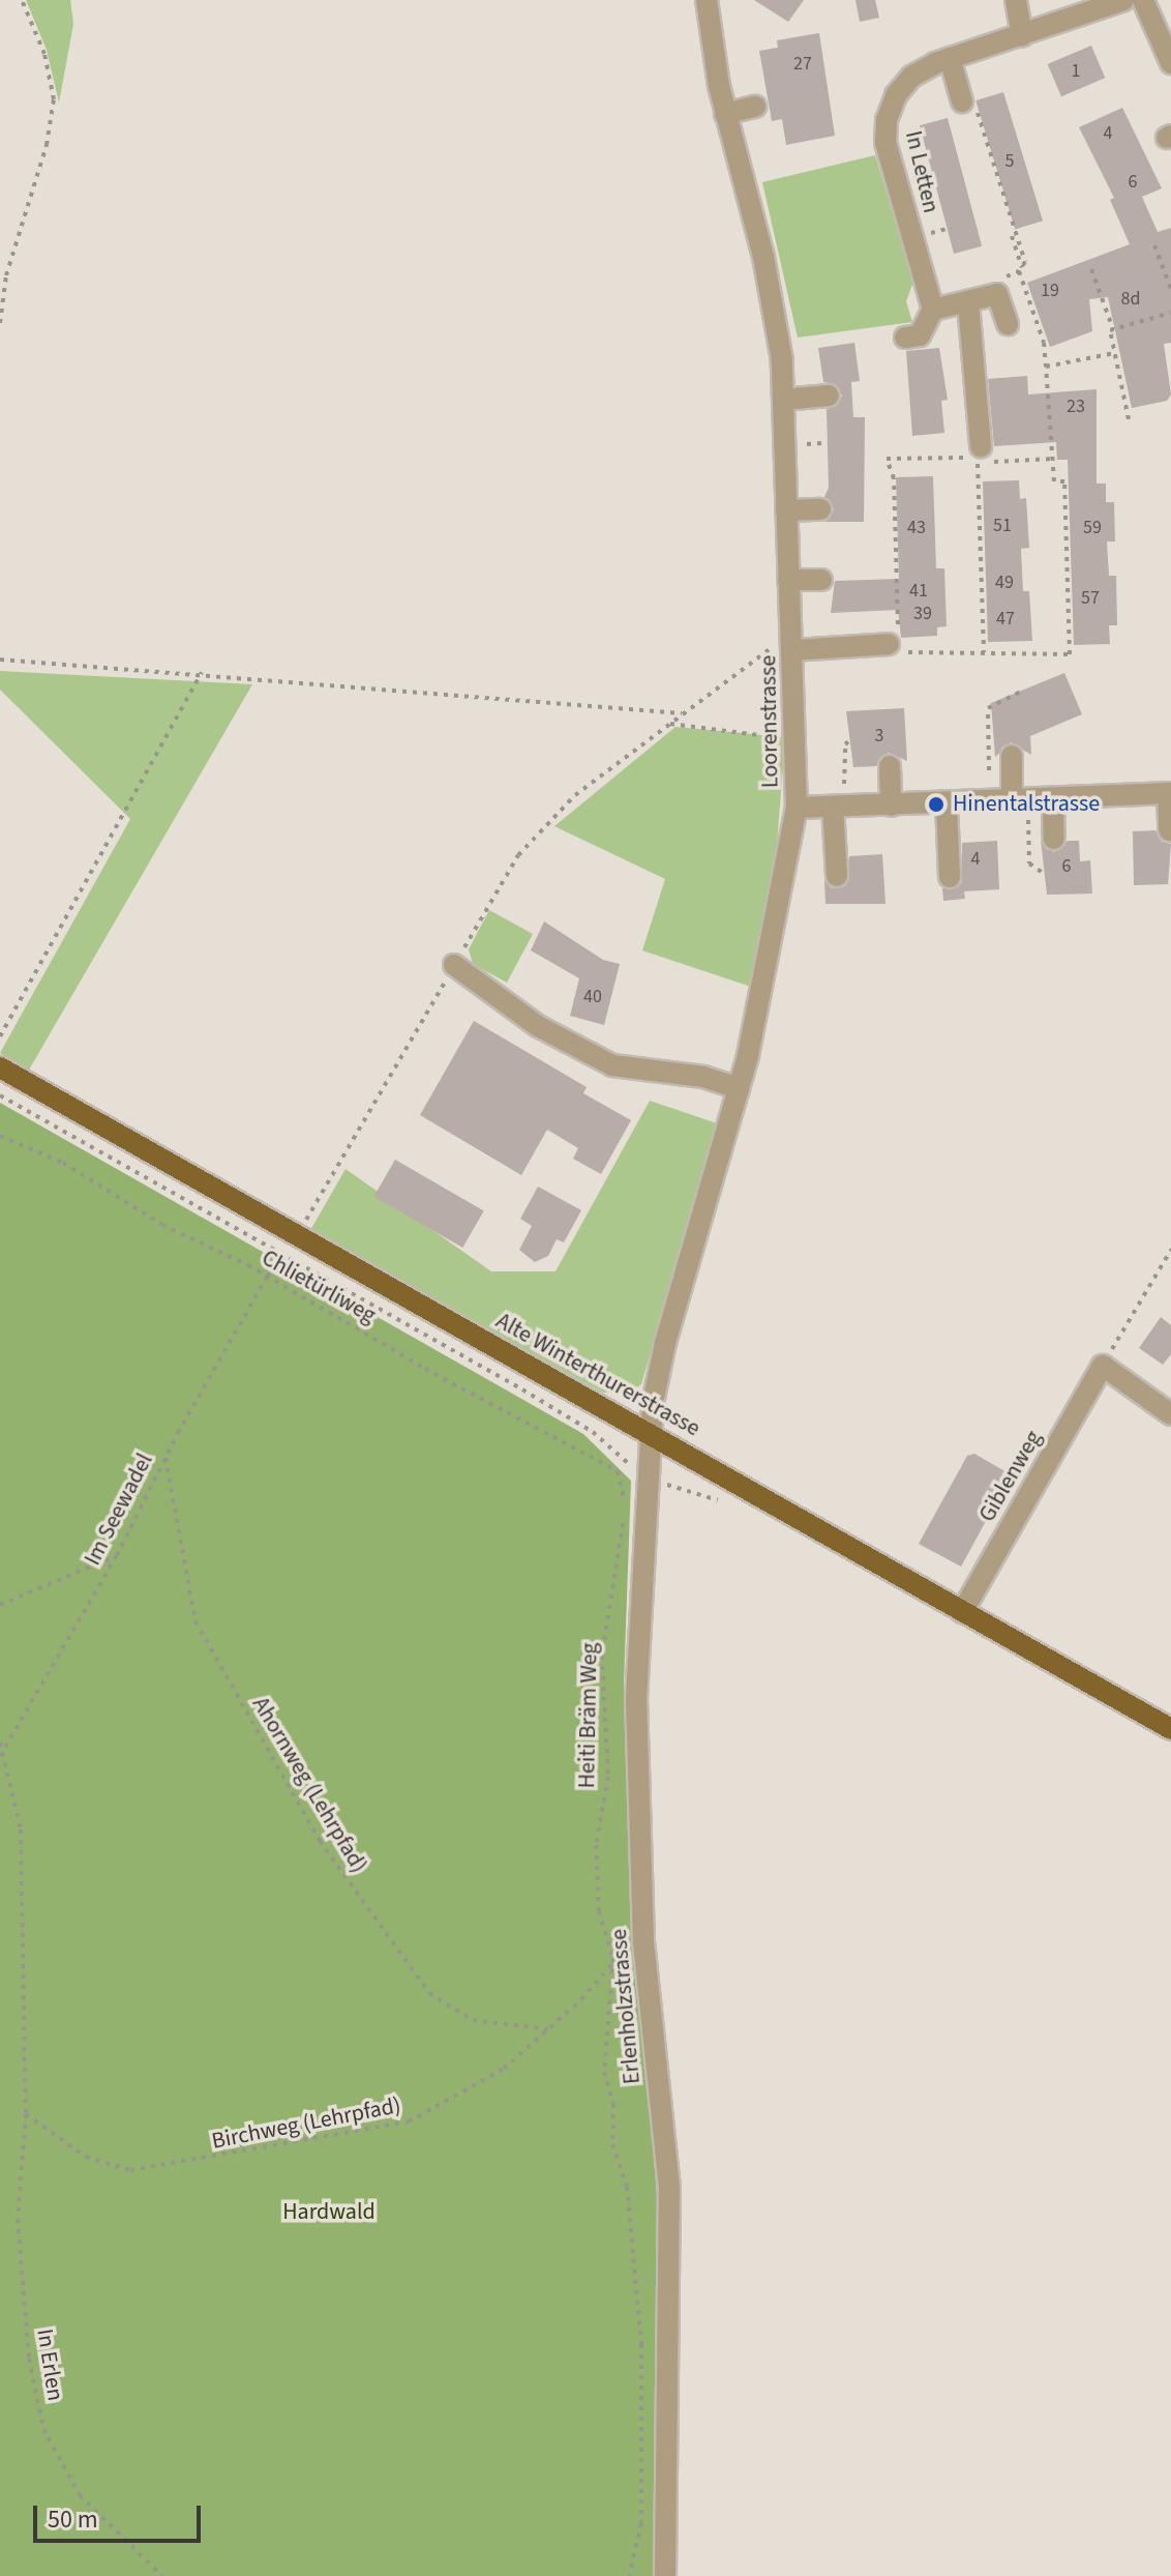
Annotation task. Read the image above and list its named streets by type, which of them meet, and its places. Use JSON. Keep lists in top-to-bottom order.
{
  "streets": {
    "main road": ["Alte Winterthurerstrasse"],
    "street": [
      "In Letten",
      "Loorenstrasse",
      "Giblenweg",
      "Erlenholzstrasse"
    ],
    "path": [
      "Chlietürliweg",
      "Im Seewadel",
      "Heiti Bräm Weg",
      "Ahornweg (Lehrpfad)",
      "Birchweg (Lehrpfad)",
      "In Erlen"
    ]
  },
  "crossings": [
    ["Loorenstrasse", "Alte Winterthurerstrasse"],
    ["Loorenstrasse", "Erlenholzstrasse"],
    ["Chlietürliweg", "Im Seewadel"],
    ["Chlietürliweg", "Heiti Bräm Weg"],
    ["Alte Winterthurerstrasse", "Giblenweg"],
    ["Alte Winterthurerstrasse", "Im Seewadel"],
    ["Alte Winterthurerstrasse", "Erlenholzstrasse"],
    ["Im Seewadel", "Ahornweg (Lehrpfad)"],
    ["Im Seewadel", "In Erlen"],
    ["Heiti Bräm Weg", "Birchweg (Lehrpfad)"],
    ["Ahornweg (Lehrpfad)", "Birchweg (Lehrpfad)"],
    ["Erlenholzstrasse", "Birchweg (Lehrpfad)"],
    ["Birchweg (Lehrpfad)", "In Erlen"]
  ],
  "parks": ["Hardwald"],
  "places": ["Hinentalstrasse"],
  "house_numbers": [
    "27",
    "1",
    "4",
    "5",
    "6",
    "19",
    "8d",
    "23",
    "51",
    "43",
    "59",
    "49",
    "41",
    "57",
    "39",
    "47",
    "3",
    "4",
    "6",
    "40"
  ],
  "scale_bar": "50 m"
}
